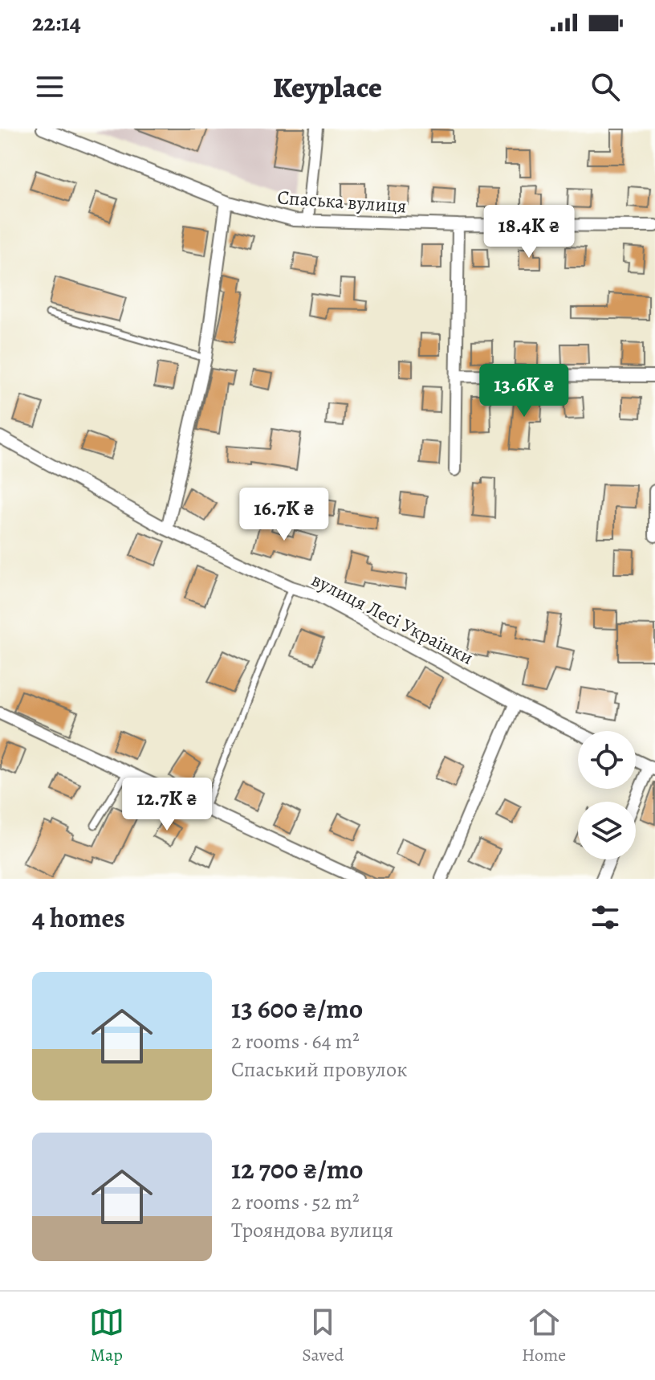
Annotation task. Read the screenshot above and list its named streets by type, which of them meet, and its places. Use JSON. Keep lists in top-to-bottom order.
{
  "streets": {
    "street": ["Спаська вулиця", "вулиця Лесі Українки"]
  },
  "page": {
    "status": "22:14",
    "header": "Keyplace",
    "price": [
      "18.4K ₴",
      "13.6K ₴",
      "16.7K ₴",
      "12.7K ₴"
    ],
    "heading": "4 homes",
    "list": [
      {
        "name": "13 600 ₴/mo",
        "note": "2 rooms · 64 m² · Спаський провулок"
      },
      {
        "name": "12 700 ₴/mo",
        "note": "2 rooms · 52 m² · Трояндова вулиця"
      }
    ],
    "tabs": ["Map", "Saved", "Home"]
  }
}
